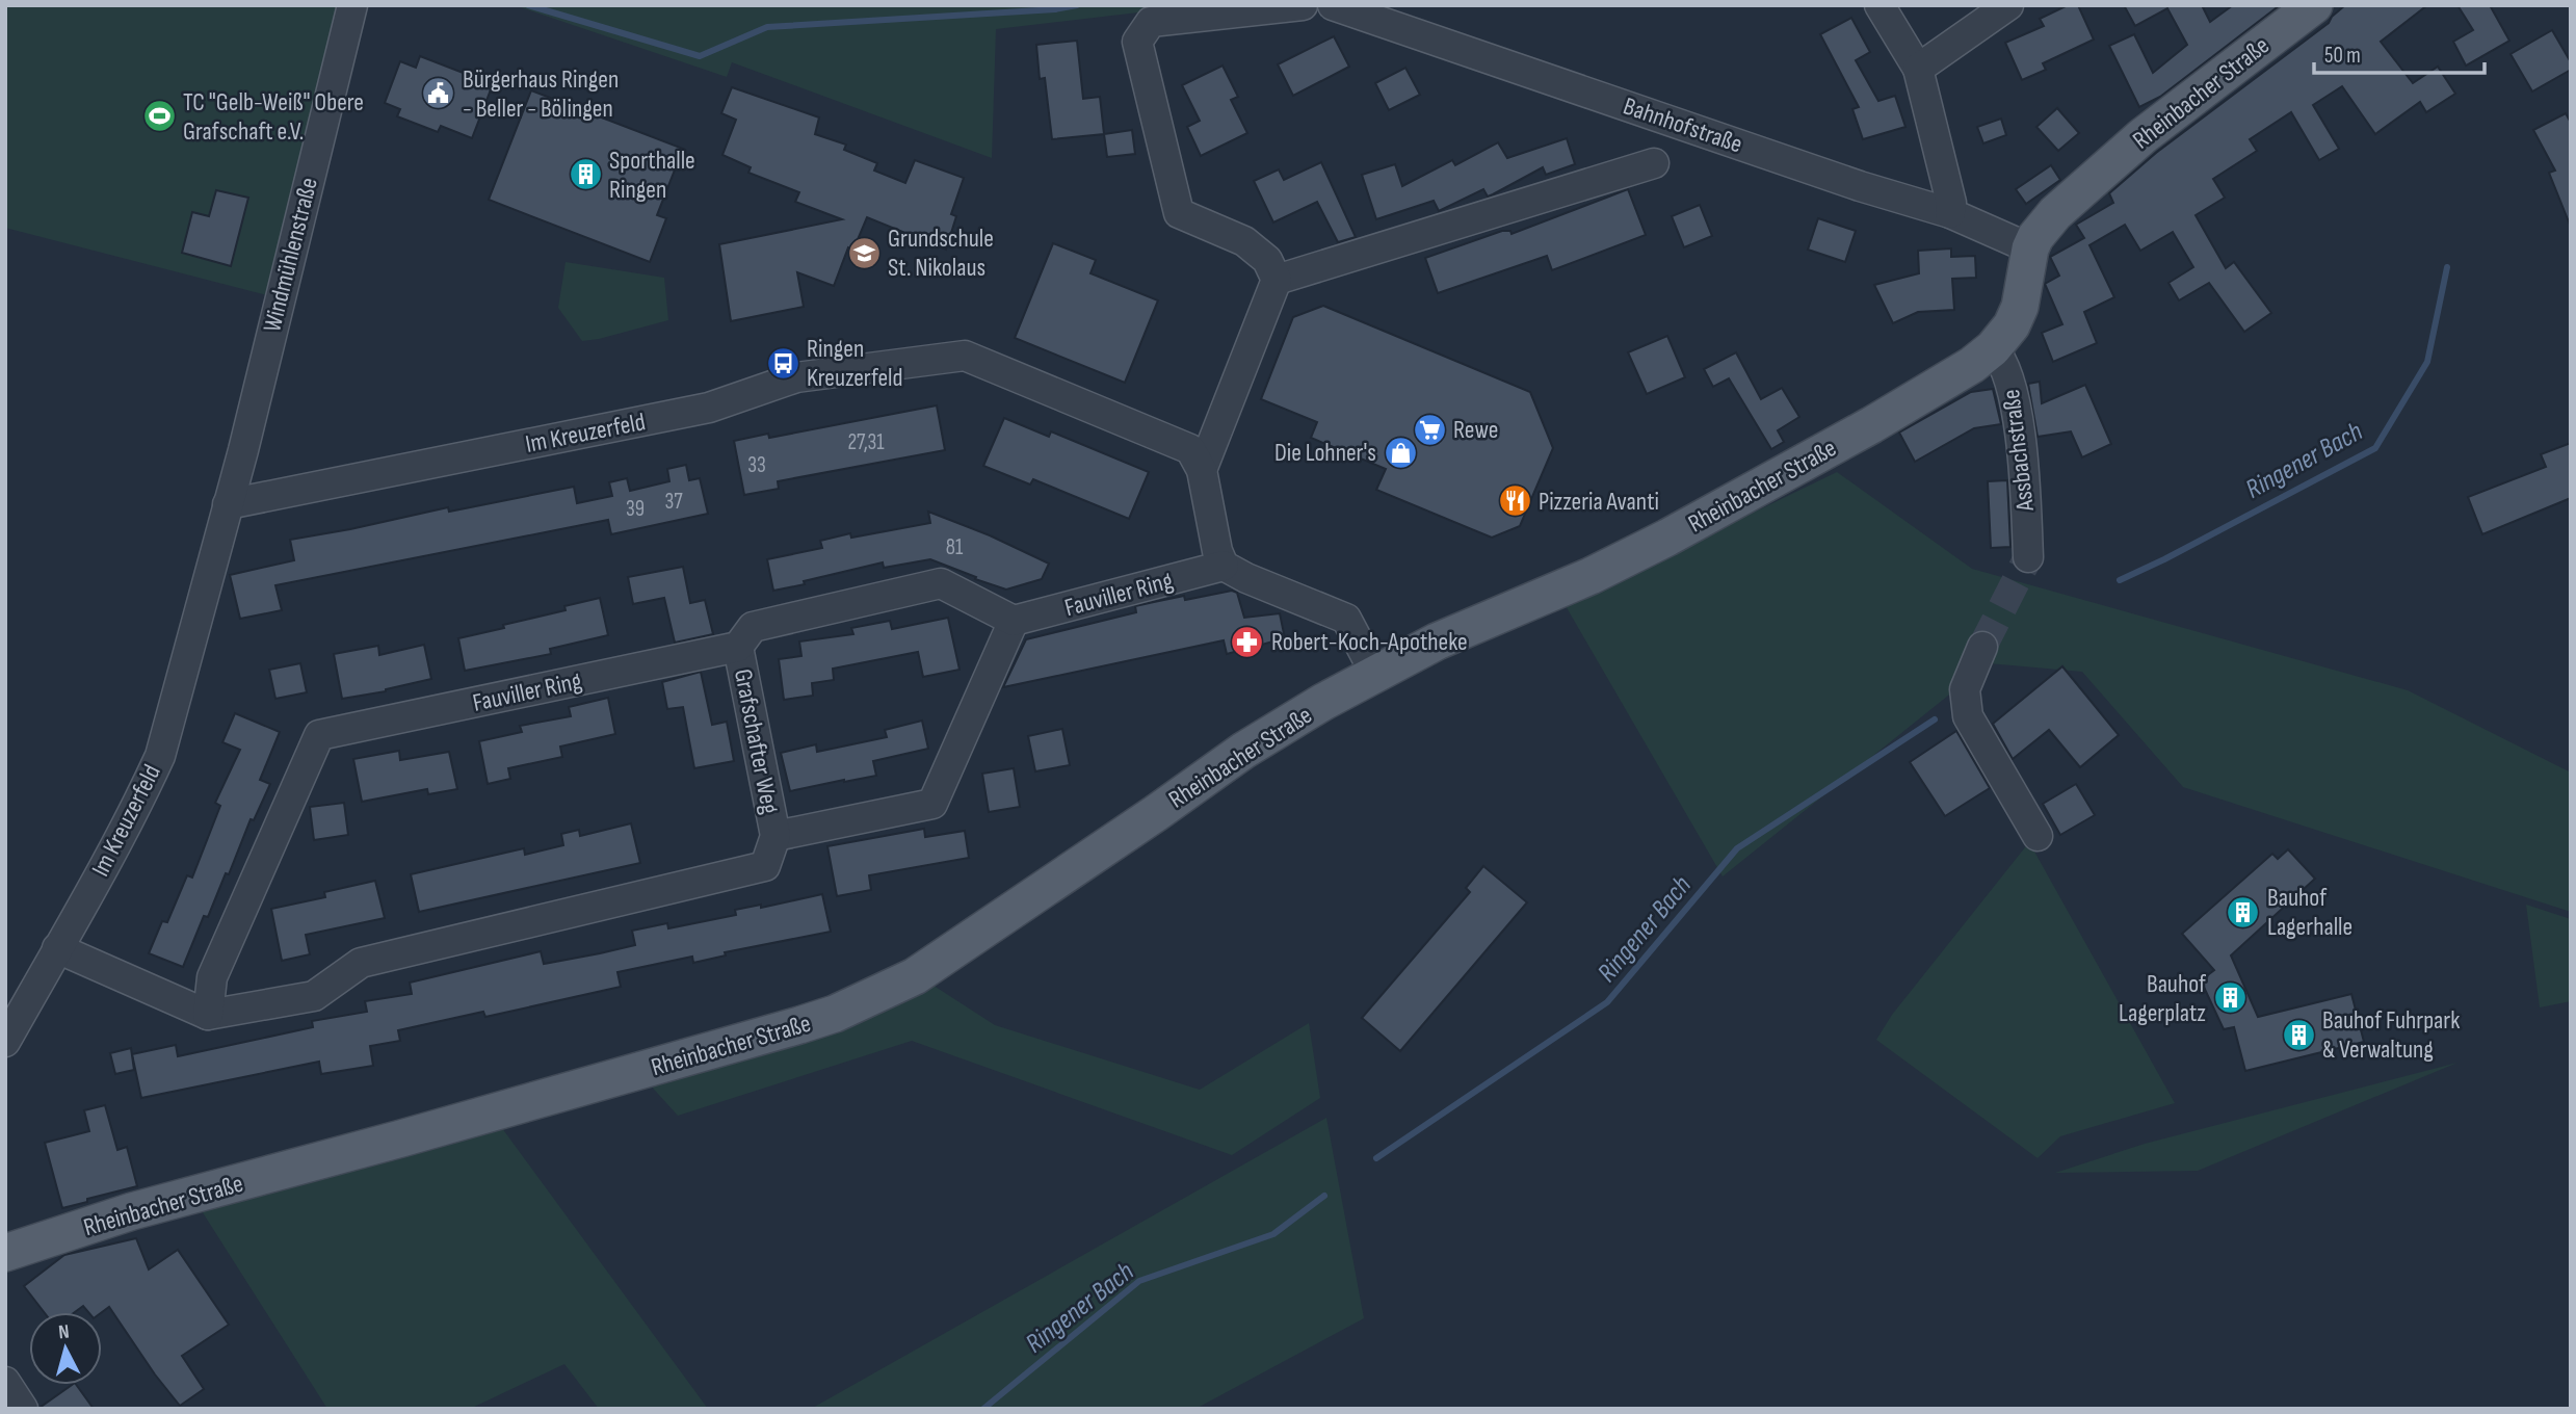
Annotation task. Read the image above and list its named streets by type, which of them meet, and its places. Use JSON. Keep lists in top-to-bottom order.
{
  "streets": {
    "main road": ["Rheinbacher Straße"],
    "street": [
      "Bahnhofstraße",
      "Windmühlenstraße",
      "Im Kreuzerfeld",
      "Assbachstraße",
      "Fauviller Ring",
      "Grafschafter Weg"
    ]
  },
  "crossings": [
    ["Rheinbacher Straße", "Bahnhofstraße"],
    ["Rheinbacher Straße", "Assbachstraße"],
    ["Windmühlenstraße", "Im Kreuzerfeld"],
    ["Fauviller Ring", "Grafschafter Weg"]
  ],
  "water": ["Ringener Bach"],
  "places": {
    "public building": ["Bürgerhaus Ringen - Beller - Bölingen"],
    "sports": ["TC \"Gelb-Weiß\" Obere Grafschaft e.V."],
    "building": [
      "Sporthalle Ringen",
      "Bauhof Lagerhalle",
      "Bauhof Lagerplatz",
      "Bauhof Fuhrpark & Verwaltung"
    ],
    "school or university": ["Grundschule St. Nikolaus"],
    "bus stop": ["Ringen Kreuzerfeld"],
    "supermarket": ["Rewe"],
    "shop": ["Die Lohner's"],
    "restaurant": ["Pizzeria Avanti"],
    "pharmacy": ["Robert-Koch-Apotheke"]
  },
  "house_numbers": [
    "27,31",
    "33",
    "37",
    "39",
    "81"
  ],
  "scale_bar": "50 m",
  "north": "top"
}
